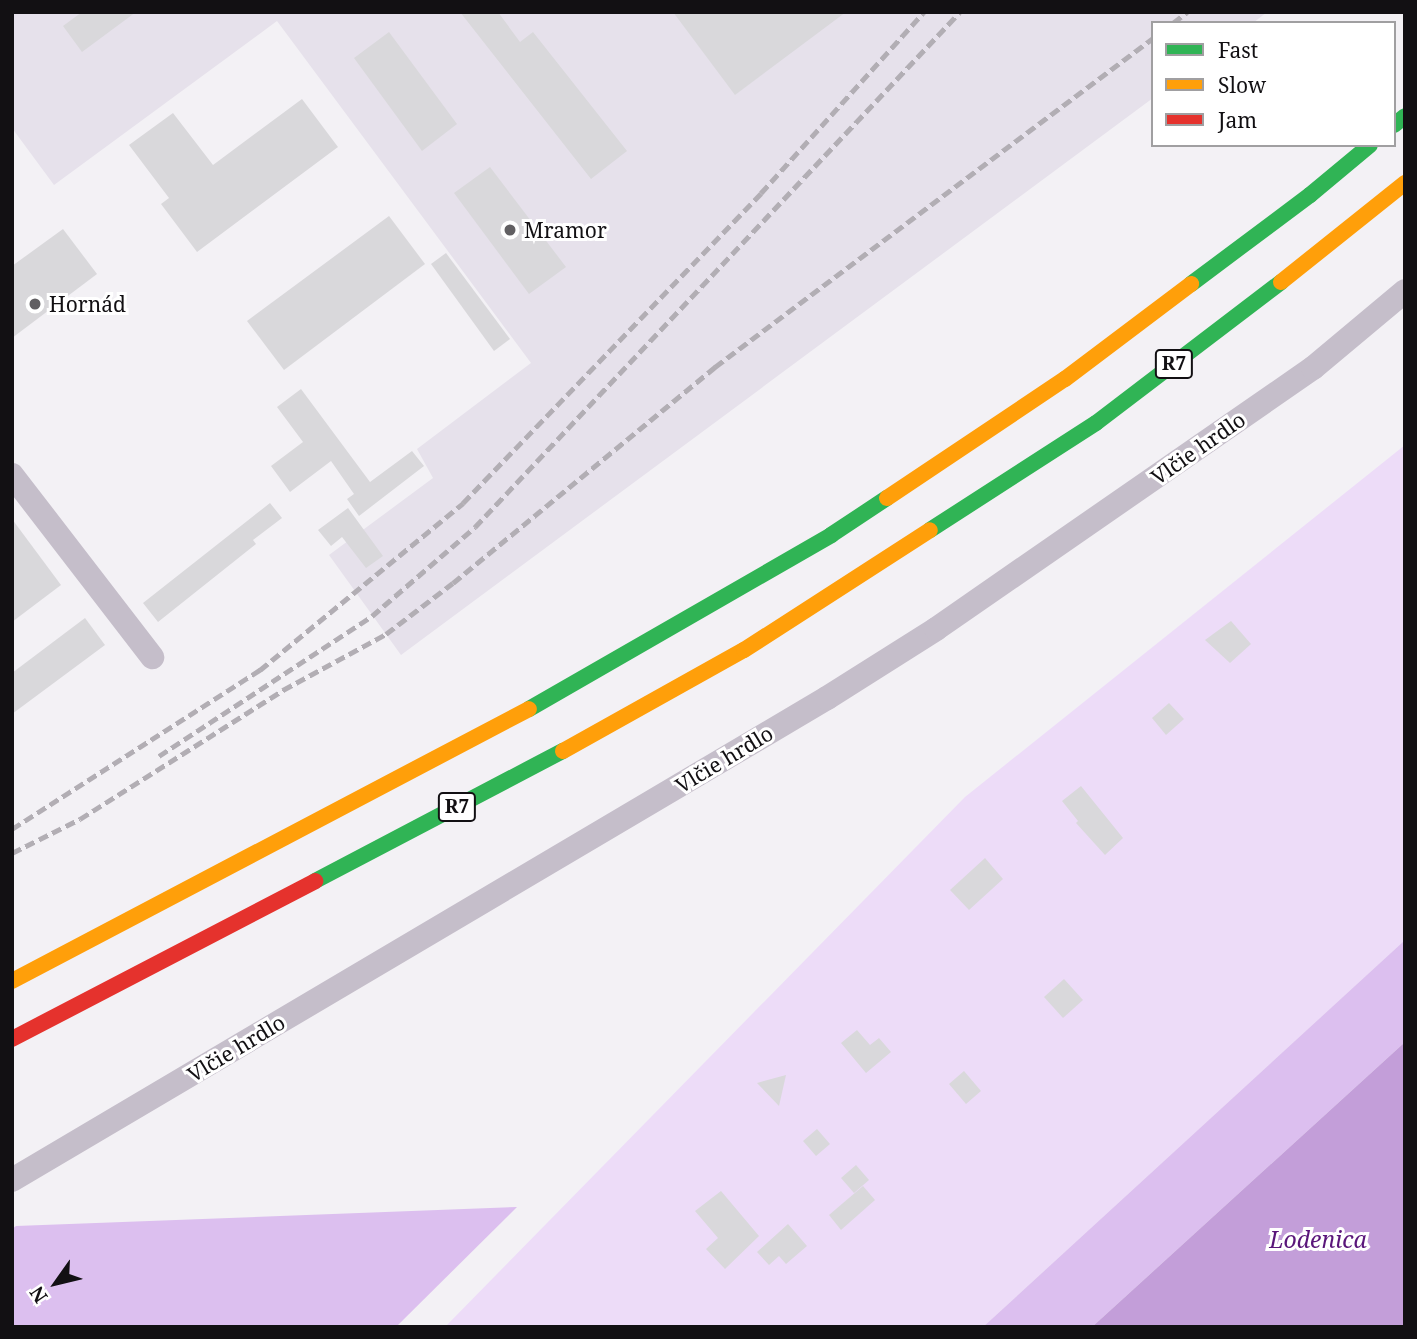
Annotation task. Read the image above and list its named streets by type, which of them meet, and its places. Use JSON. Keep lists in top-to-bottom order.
{
  "streets": {
    "highway": ["R7"],
    "street": ["Vlčie hrdlo"]
  },
  "water": ["Lodenica"],
  "places": ["Mramor", "Hornád"],
  "legend": ["Fast", "Slow", "Jam"],
  "north": "bottom left"
}
